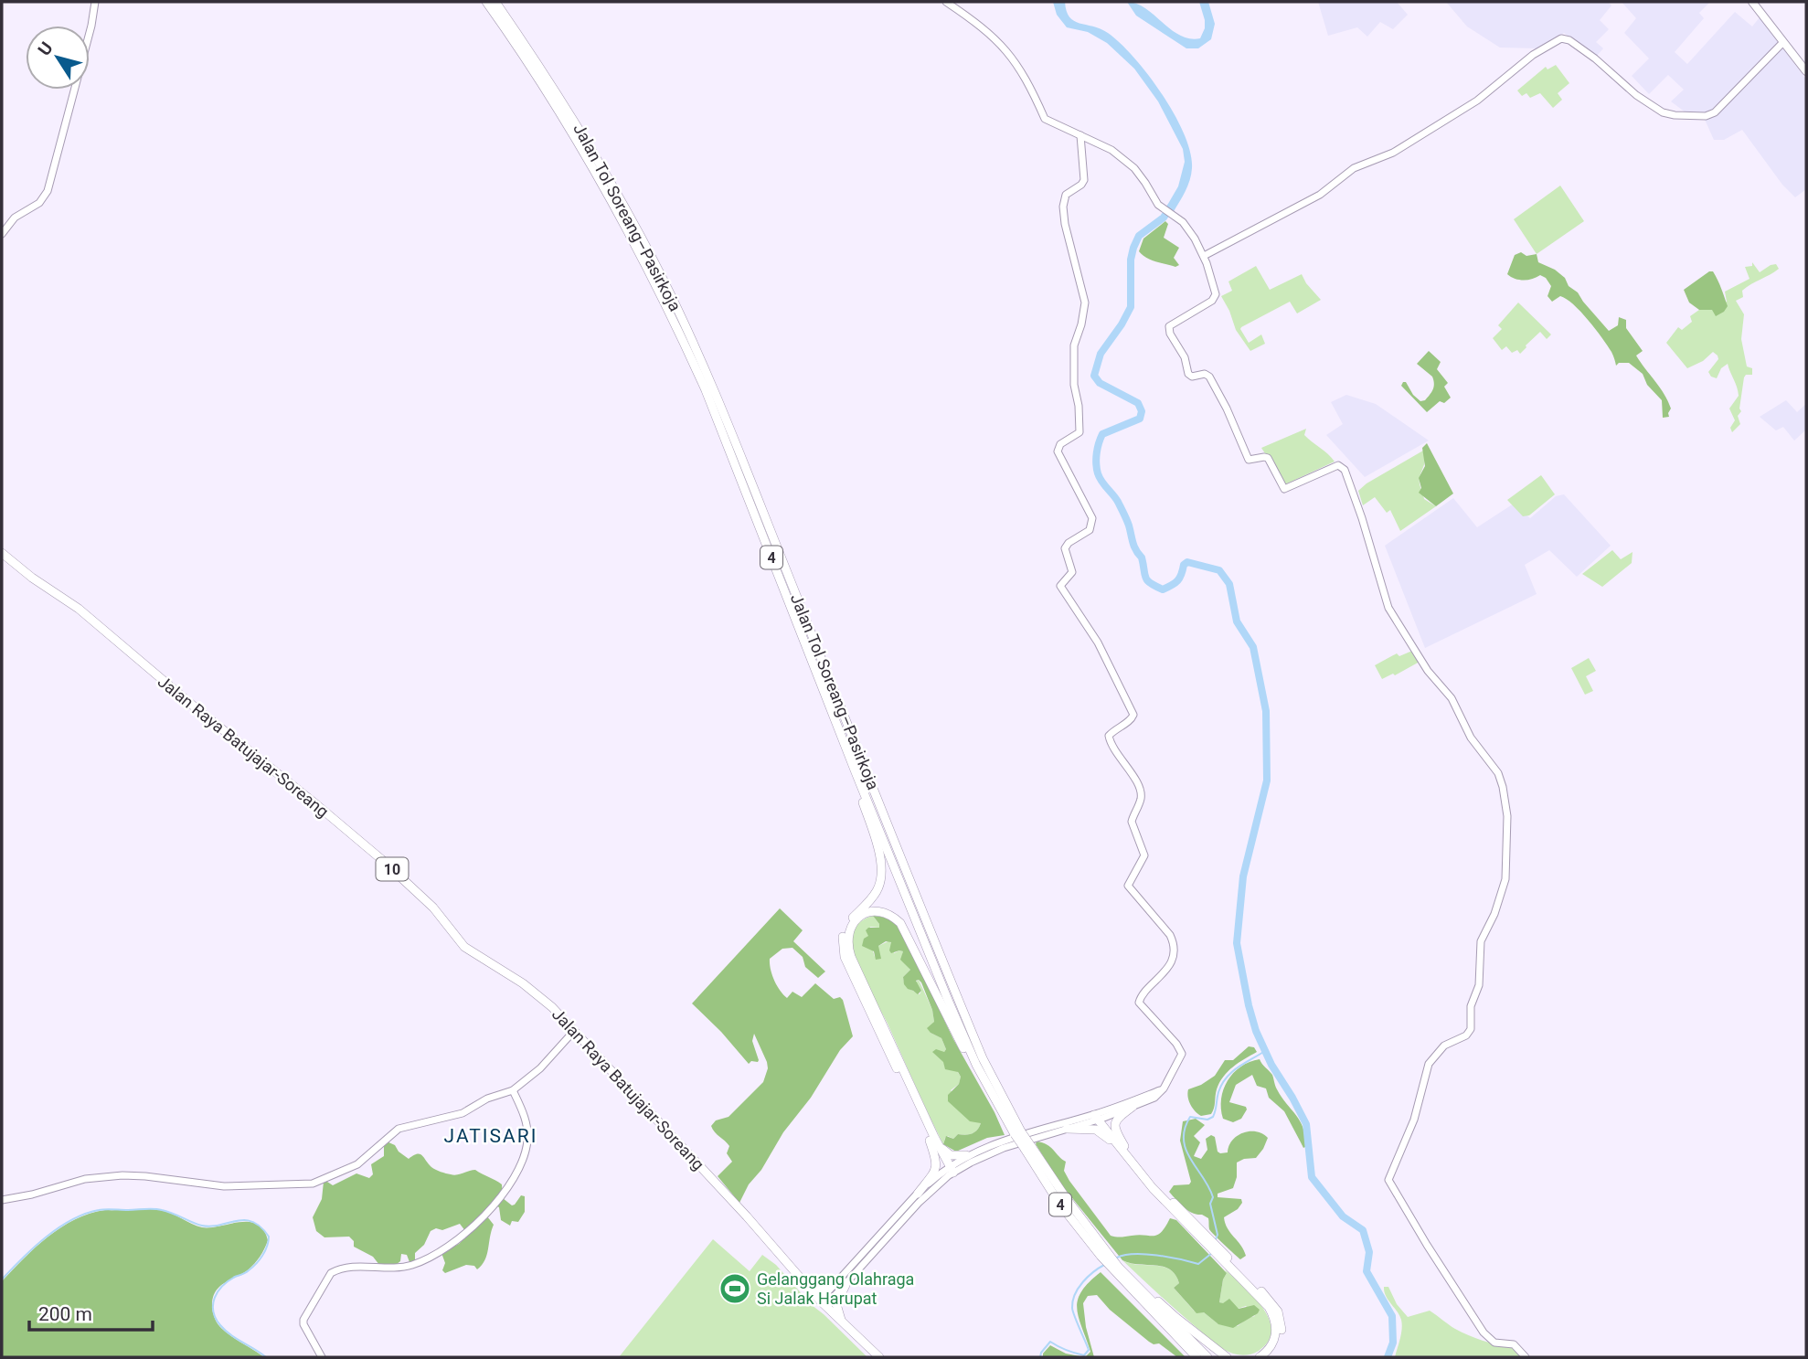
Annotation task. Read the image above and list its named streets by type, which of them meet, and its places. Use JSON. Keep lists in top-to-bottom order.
{
  "streets": {
    "highway": [
      "Jalan Tol Soreang–Pasirkoja",
      "4",
      "Jalan Raya Batujajar-Soreang",
      "10"
    ]
  },
  "districts": ["JATISARI"],
  "places": {
    "sports": ["Gelanggang Olahraga Si Jalak Harupat"]
  },
  "scale_bar": "200 m",
  "north": "top left"
}
